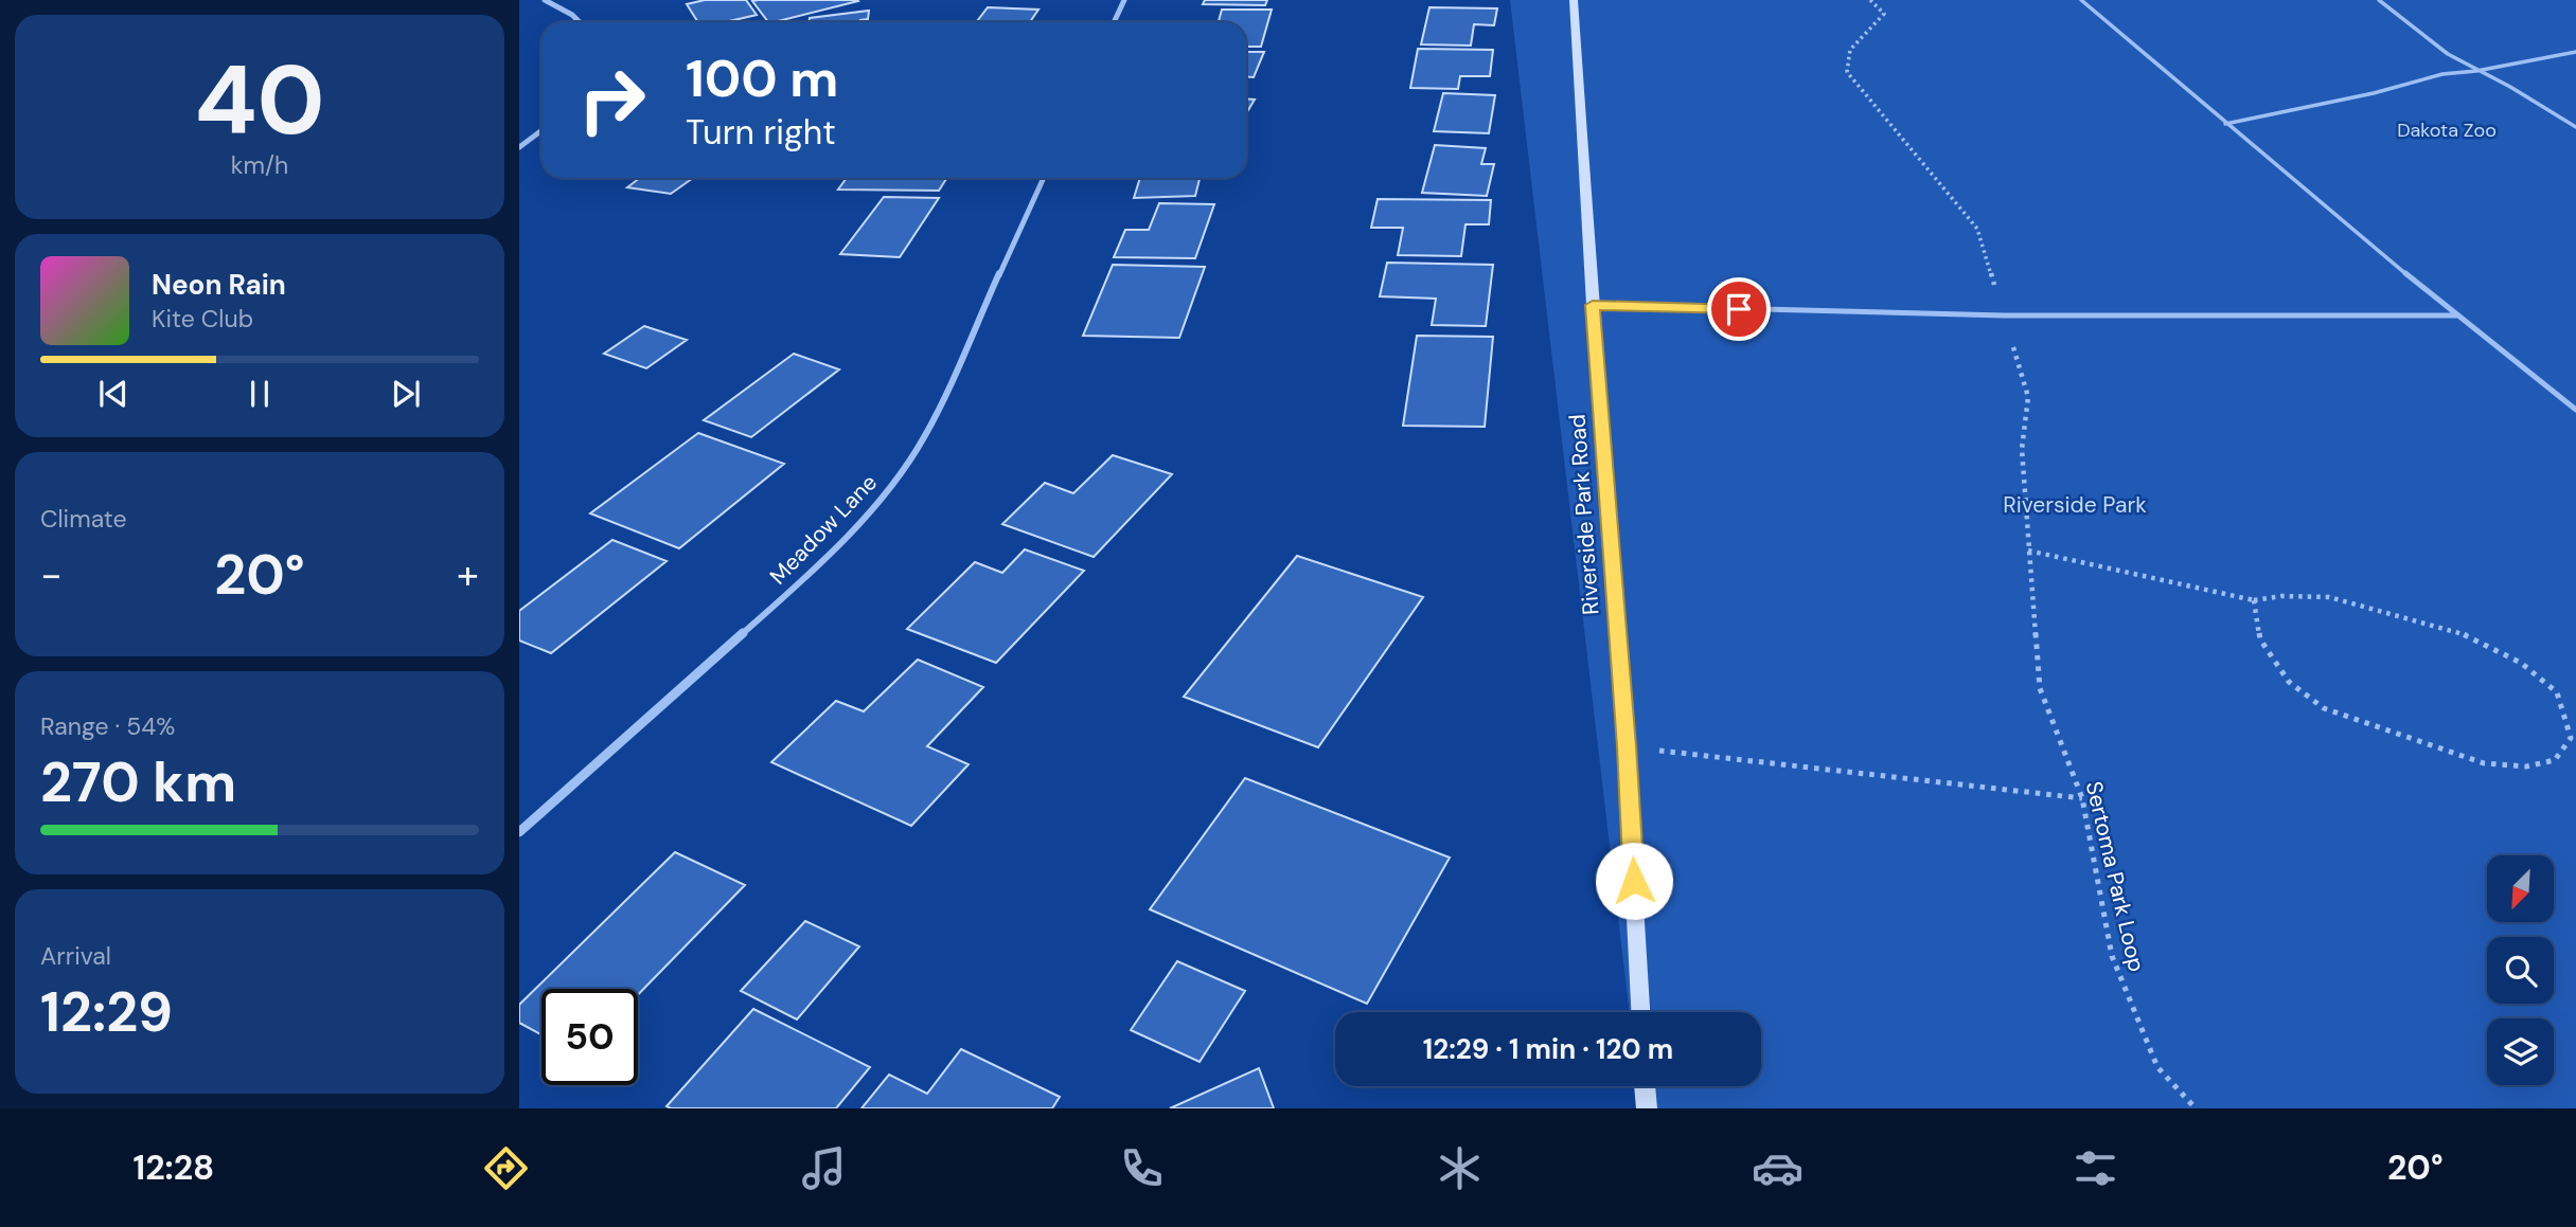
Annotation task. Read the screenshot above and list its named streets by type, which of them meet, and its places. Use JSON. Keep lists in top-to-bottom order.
{
  "streets": {
    "main road": ["Riverside Park Road"],
    "street": ["Meadow Lane"],
    "path": ["Sertoma Park Loop"]
  },
  "parks": ["Dakota Zoo", "Riverside Park"],
  "north": "bottom left",
  "page": {
    "tile": [
      ["40", "km/h"],
      "Climate",
      ["Range · 54%", "270 km"],
      ["Arrival", "12:29"]
    ],
    "turn": ["100 m", "Turn right"],
    "song": ["Neon Rain", "Kite Club"],
    "heat": ["−", "20°", "+"],
    "limit": "50",
    "trip": "12:29 · 1 min · 120 m",
    "tabs": ["12:28", "20°"]
  }
}
